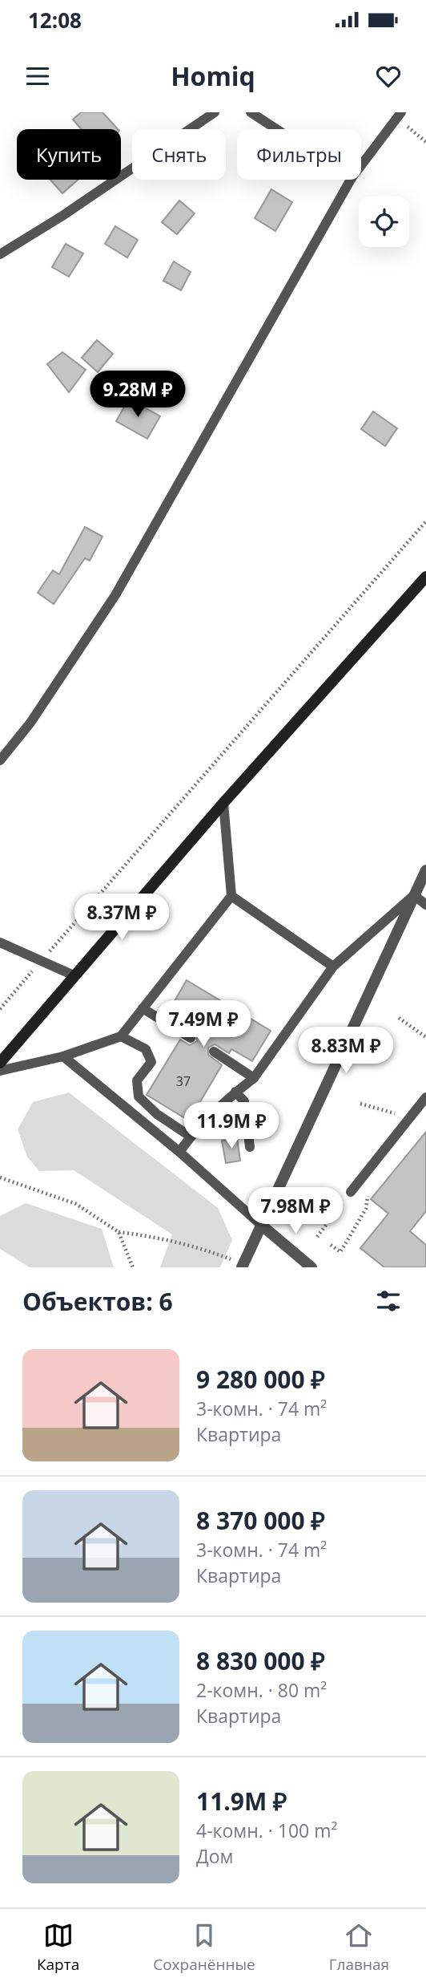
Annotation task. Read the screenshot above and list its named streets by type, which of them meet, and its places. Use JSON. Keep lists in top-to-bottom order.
{
  "house_numbers": ["37"],
  "page": {
    "status": "12:08",
    "header": "Homiq",
    "chip": ["Купить", "Снять", "Фильтры"],
    "price": [
      "9.28M ₽",
      "8.37M ₽",
      "7.49M ₽",
      "8.83M ₽",
      "11.9M ₽",
      "7.98M ₽"
    ],
    "heading": "Объектов: 6",
    "list": [
      {
        "name": "9 280 000 ₽",
        "note": "3-комн. · 74 m² · Квартира"
      },
      {
        "name": "8 370 000 ₽",
        "note": "3-комн. · 74 m² · Квартира"
      },
      {
        "name": "8 830 000 ₽",
        "note": "2-комн. · 80 m² · Квартира"
      },
      {
        "name": "11.9M ₽",
        "note": "4-комн. · 100 m² · Дом"
      }
    ],
    "tabs": ["Карта", "Сохранённые", "Главная"]
  }
}
